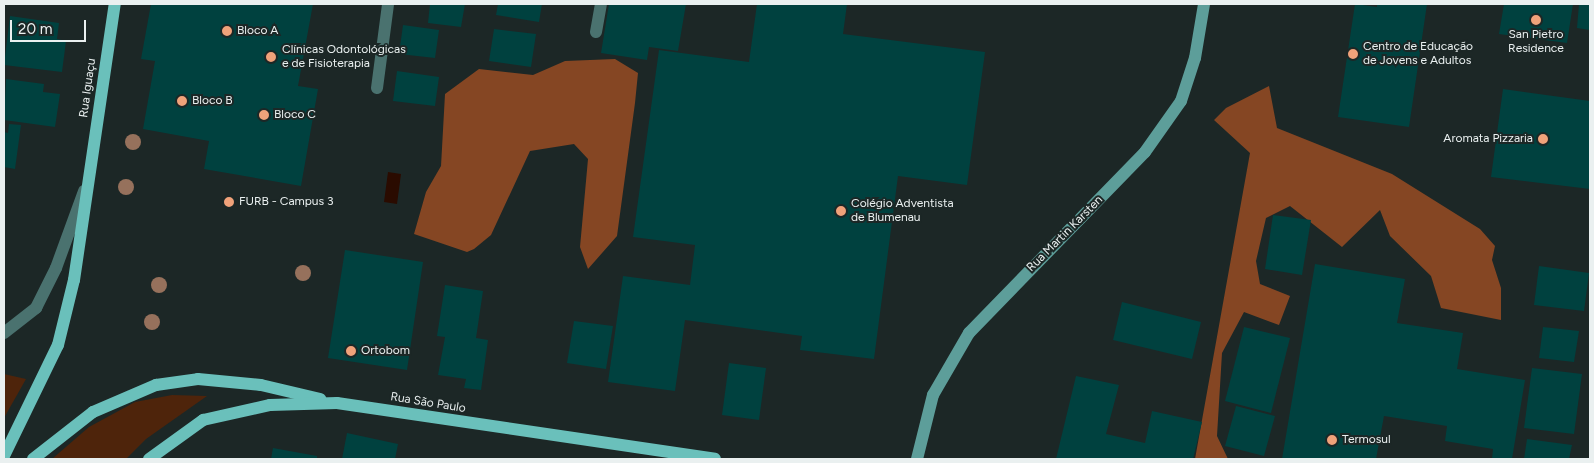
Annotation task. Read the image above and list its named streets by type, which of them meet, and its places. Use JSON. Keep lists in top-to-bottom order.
{
  "streets": {
    "main road": ["Rua Iguaçu", "Rua São Paulo"],
    "street": ["Rua Martin Karsten"]
  },
  "places": [
    "San Pietro Residence",
    "Bloco A",
    "Centro de Educação de Jovens e Adultos",
    "Clínicas Odontológicas e de Fisioterapia",
    "Bloco B",
    "Bloco C",
    "Aromata Pizzaria",
    "FURB - Campus 3",
    "Colégio Adventista de Blumenau",
    "Ortobom",
    "Termosul"
  ],
  "scale_bar": "20 m"
}
